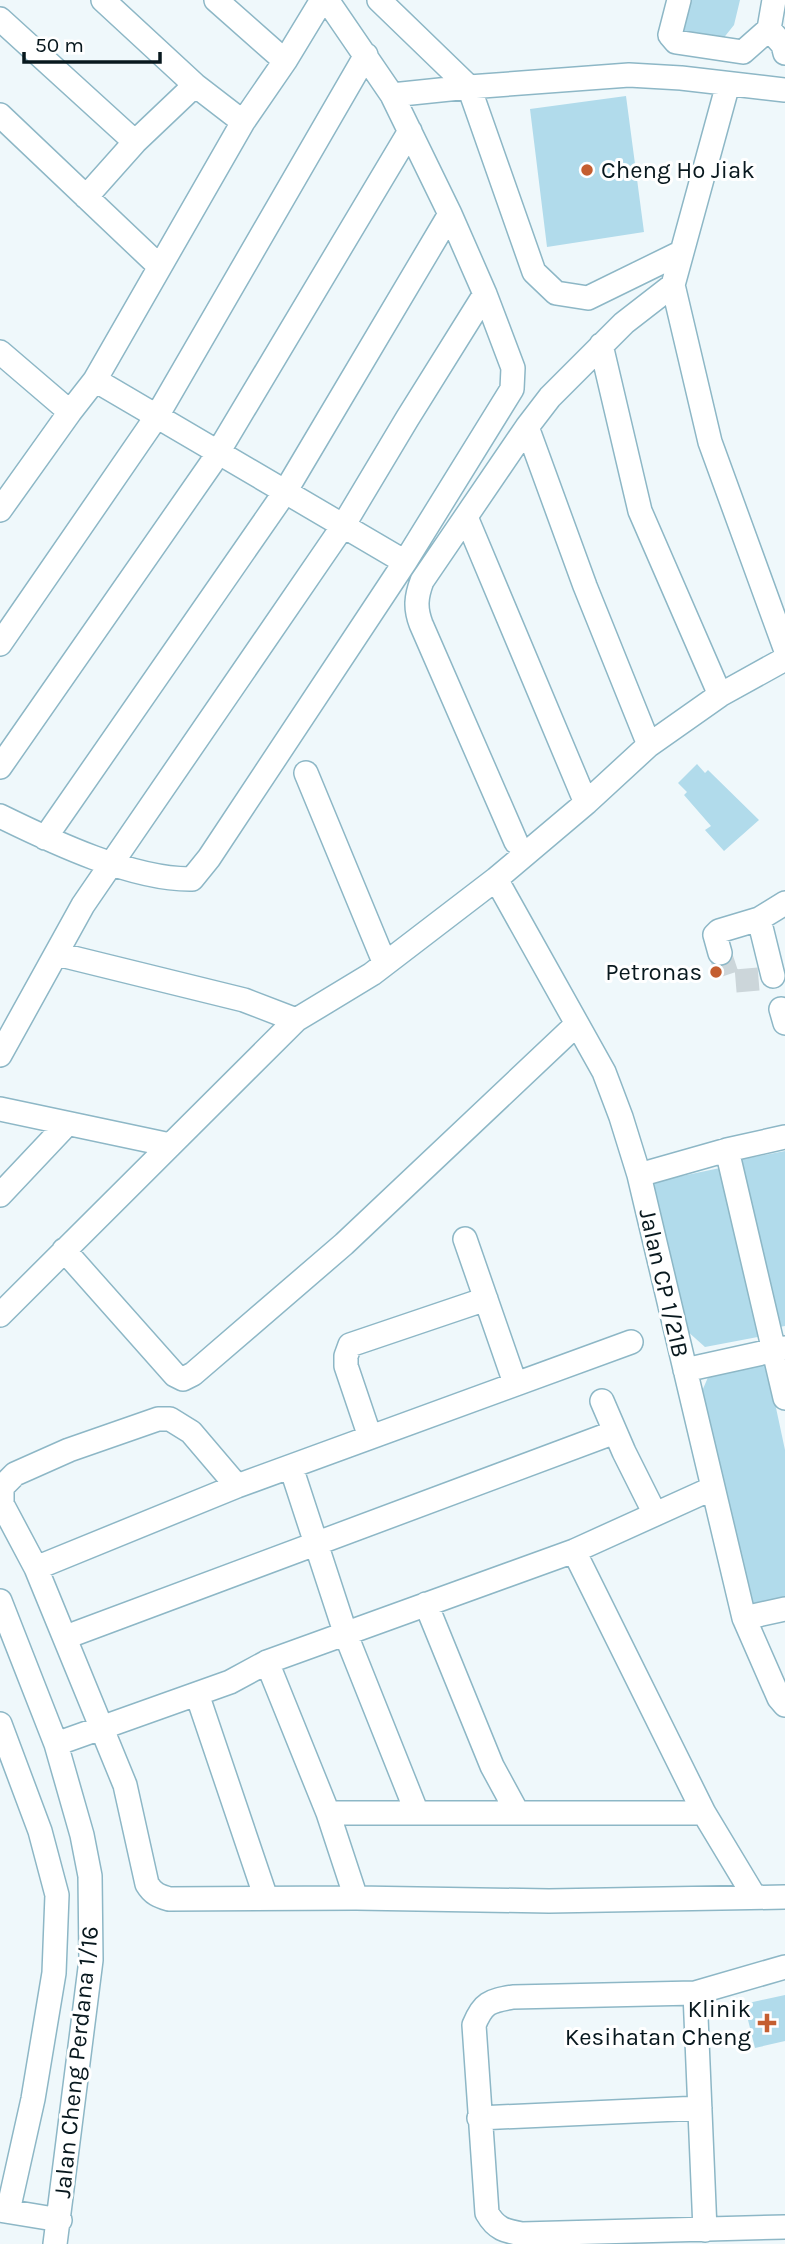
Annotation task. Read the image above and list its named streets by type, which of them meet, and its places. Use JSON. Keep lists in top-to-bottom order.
{
  "streets": {
    "street": ["Jalan CP 1/21B", "Jalan Cheng Perdana 1/16"]
  },
  "places": {
    "other": ["Cheng Ho Jiak", "Petronas"],
    "health": ["Klinik Kesihatan Cheng"]
  },
  "scale_bar": "50 m"
}
